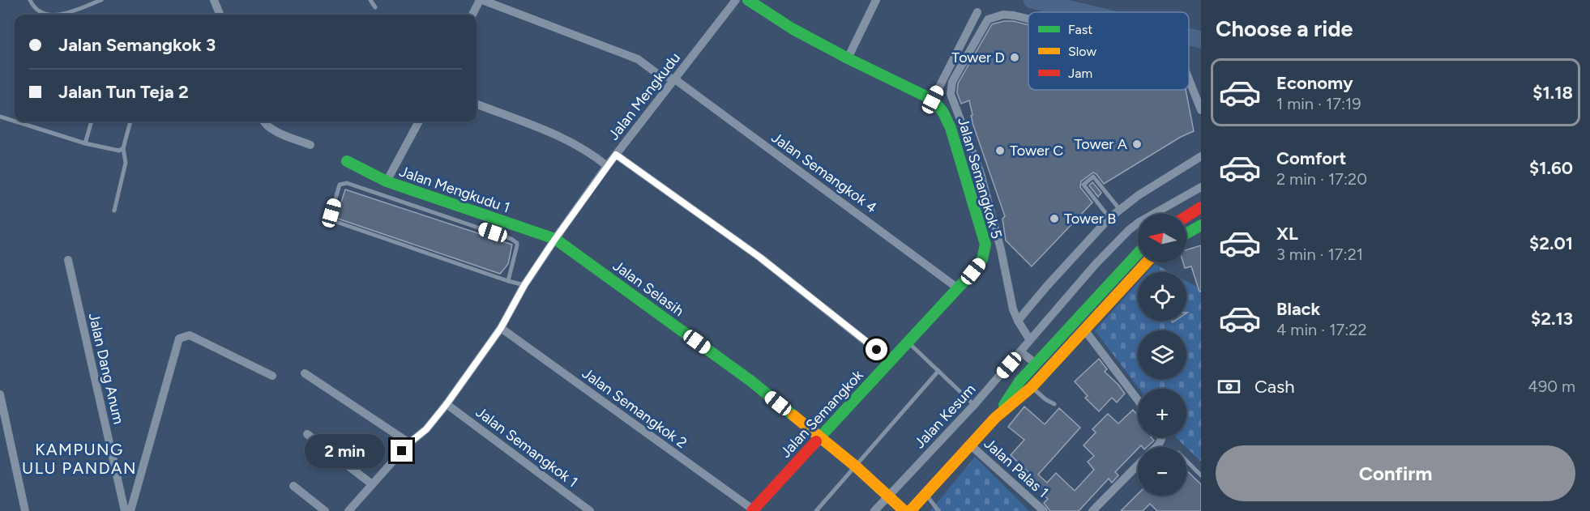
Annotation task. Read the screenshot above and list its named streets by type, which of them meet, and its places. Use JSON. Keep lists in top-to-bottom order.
{
  "streets": {
    "street": [
      "Jalan Mengkudu",
      "Jalan Semangkok 4",
      "Jalan Semangkok 5",
      "Jalan Mengkudu 1",
      "Jalan Selasih",
      "Jalan Dang Anum",
      "Jalan Semangkok 2",
      "Jalan Semangkok",
      "Jalan Kesum",
      "Jalan Semangkok 1",
      "Jalan Palas 1"
    ]
  },
  "crossings": [
    ["Jalan Mengkudu", "Jalan Semangkok 4"],
    ["Jalan Mengkudu", "Jalan Mengkudu 1"],
    ["Jalan Mengkudu", "Jalan Selasih"],
    ["Jalan Mengkudu", "Jalan Semangkok 2"],
    ["Jalan Mengkudu", "Jalan Semangkok 1"],
    ["Jalan Semangkok 4", "Jalan Semangkok"],
    ["Jalan Semangkok 5", "Jalan Semangkok"],
    ["Jalan Mengkudu 1", "Jalan Selasih"],
    ["Jalan Selasih", "Jalan Semangkok"],
    ["Jalan Selasih", "Jalan Kesum"],
    ["Jalan Semangkok 2", "Jalan Semangkok"]
  ],
  "districts": ["KAMPUNG ULU PANDAN"],
  "places": [
    "Tower D",
    "Tower A",
    "Tower C",
    "Tower B"
  ],
  "legend": ["Fast", "Slow", "Jam"],
  "north": "left",
  "page": {
    "heading": "Choose a ride",
    "banner": ["Jalan Semangkok 3", "Jalan Tun Teja 2"],
    "list": [
      {
        "name": "Economy",
        "note": "1 min · 17:19",
        "value": "$1.18"
      },
      {
        "name": "Comfort",
        "note": "2 min · 17:20",
        "value": "$1.60"
      },
      {
        "name": "XL",
        "note": "3 min · 17:21",
        "value": "$2.01"
      },
      {
        "name": "Black",
        "note": "4 min · 17:22",
        "value": "$2.13"
      }
    ],
    "map_buttons": ["+", "−"],
    "pay": ["Cash", "490 m"],
    "bubble": "2 min",
    "buttons": "Confirm"
  }
}
